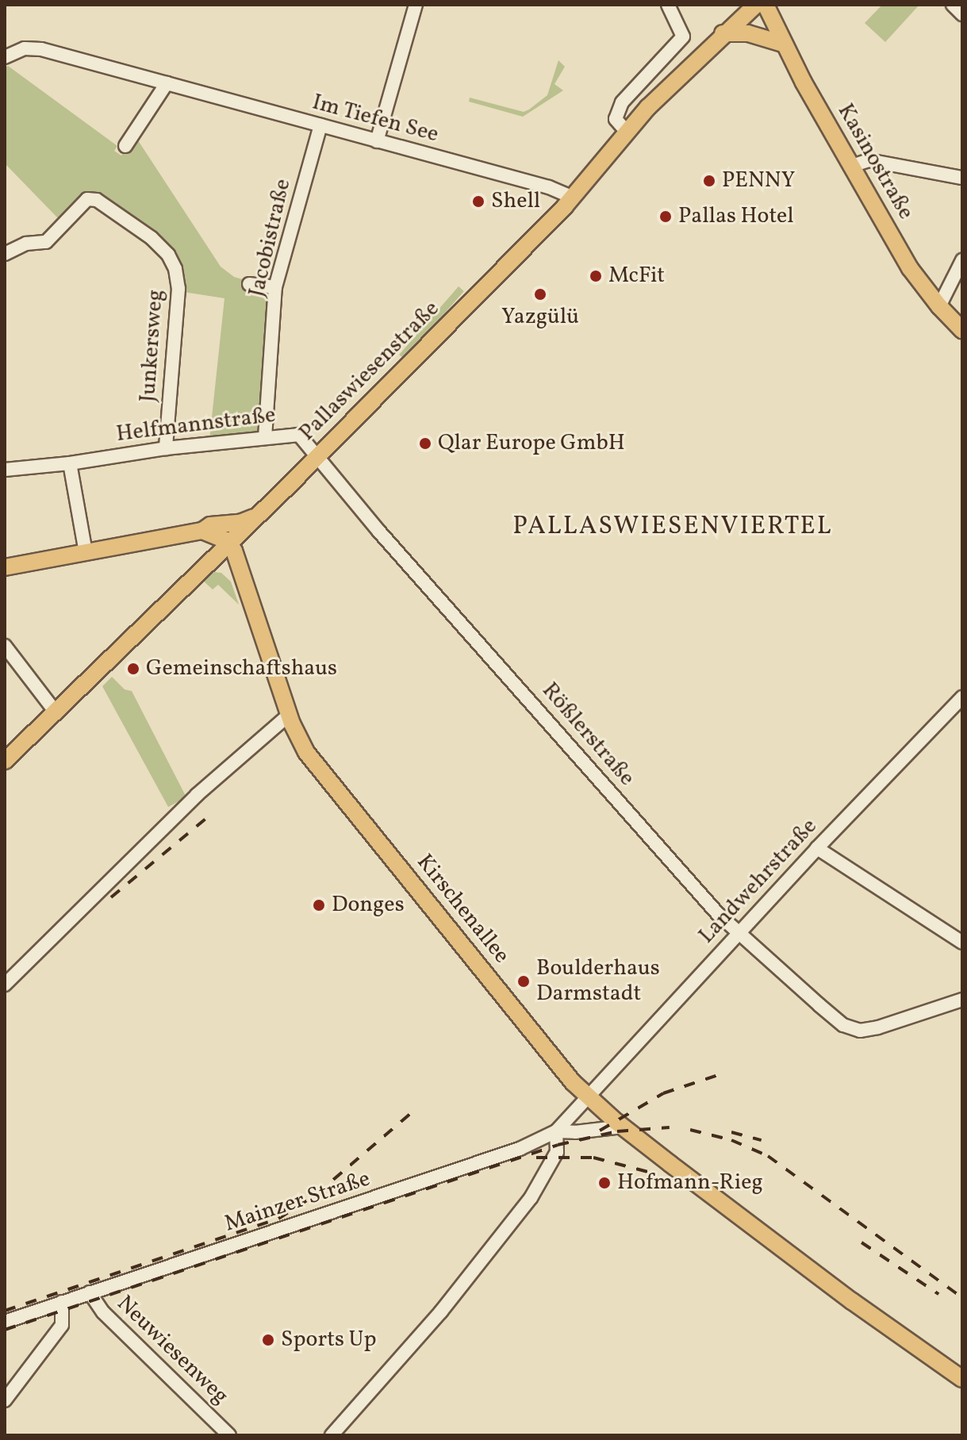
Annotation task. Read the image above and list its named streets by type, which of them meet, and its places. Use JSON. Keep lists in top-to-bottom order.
{
  "streets": {
    "main road": ["Kasinostraße", "Pallaswiesenstraße", "Kirschenallee"],
    "street": [
      "Im Tiefen See",
      "Jacobistraße",
      "Junkersweg",
      "Helfmannstraße",
      "Rößlerstraße",
      "Landwehrstraße",
      "Mainzer Straße",
      "Neuwiesenweg"
    ]
  },
  "crossings": [
    ["Im Tiefen See", "Jacobistraße"],
    ["Im Tiefen See", "Pallaswiesenstraße"],
    ["Jacobistraße", "Helfmannstraße"],
    ["Junkersweg", "Helfmannstraße"],
    ["Pallaswiesenstraße", "Helfmannstraße"],
    ["Pallaswiesenstraße", "Rößlerstraße"],
    ["Pallaswiesenstraße", "Kirschenallee"],
    ["Helfmannstraße", "Rößlerstraße"],
    ["Rößlerstraße", "Landwehrstraße"],
    ["Landwehrstraße", "Kirschenallee"],
    ["Landwehrstraße", "Mainzer Straße"],
    ["Kirschenallee", "Mainzer Straße"],
    ["Mainzer Straße", "Neuwiesenweg"]
  ],
  "districts": ["PALLASWIESENVIERTEL"],
  "places": [
    "PENNY",
    "Shell",
    "Pallas Hotel",
    "McFit",
    "Yazgülü",
    "Qlar Europe GmbH",
    "Gemeinschaftshaus",
    "Donges",
    "Boulderhaus Darmstadt",
    "Hofmann-Rieg",
    "Sports Up"
  ]
}
